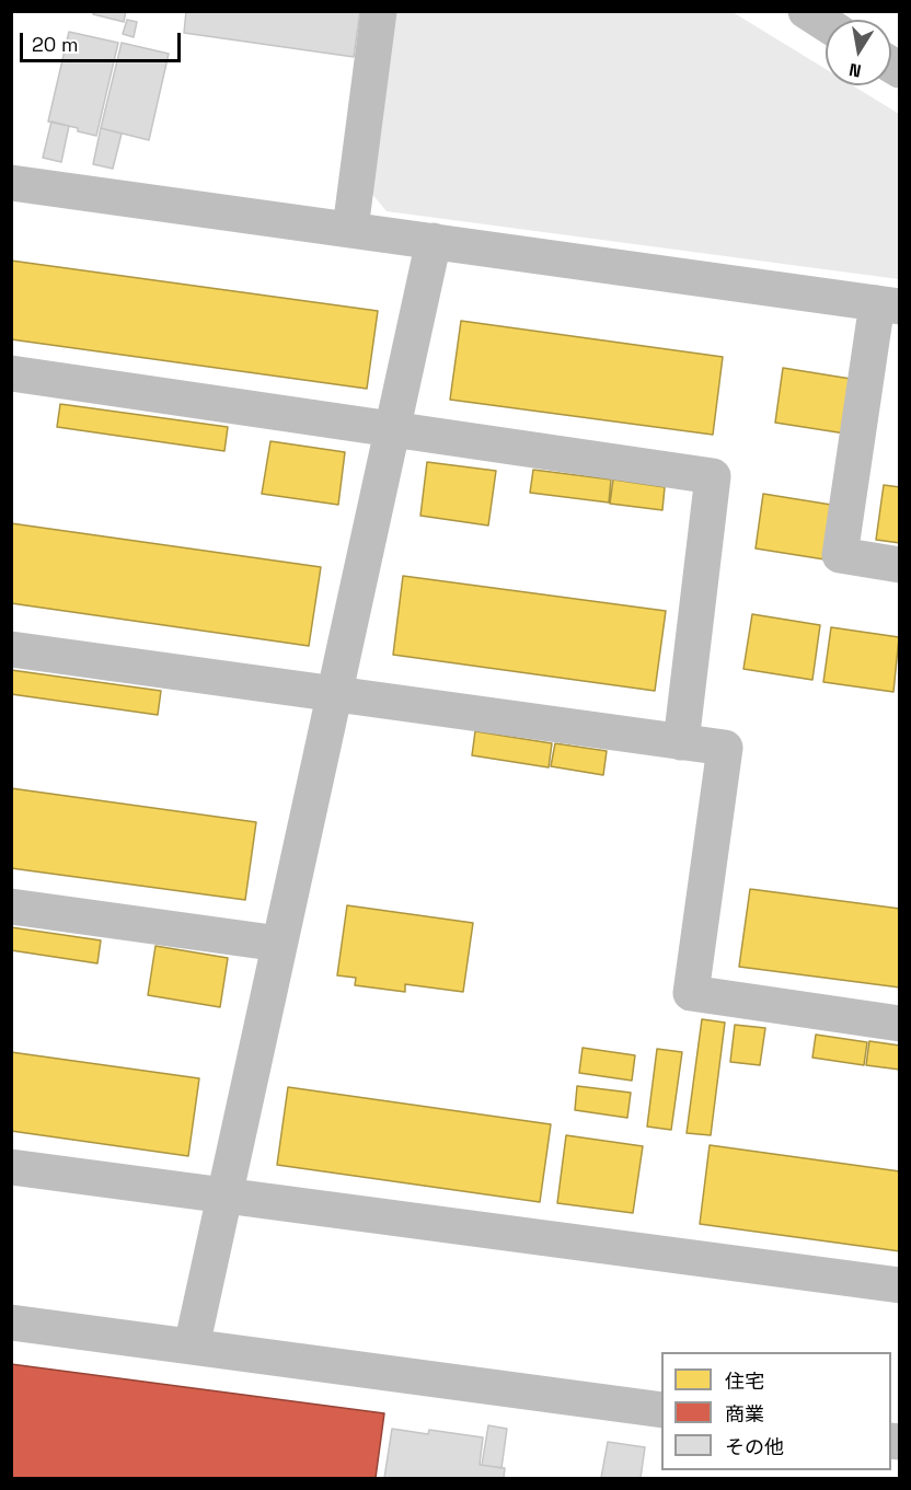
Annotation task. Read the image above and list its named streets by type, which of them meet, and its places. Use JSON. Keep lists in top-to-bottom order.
{
  "legend": ["住宅", "商業", "その他"],
  "scale_bar": "20 m",
  "north": "bottom"
}
